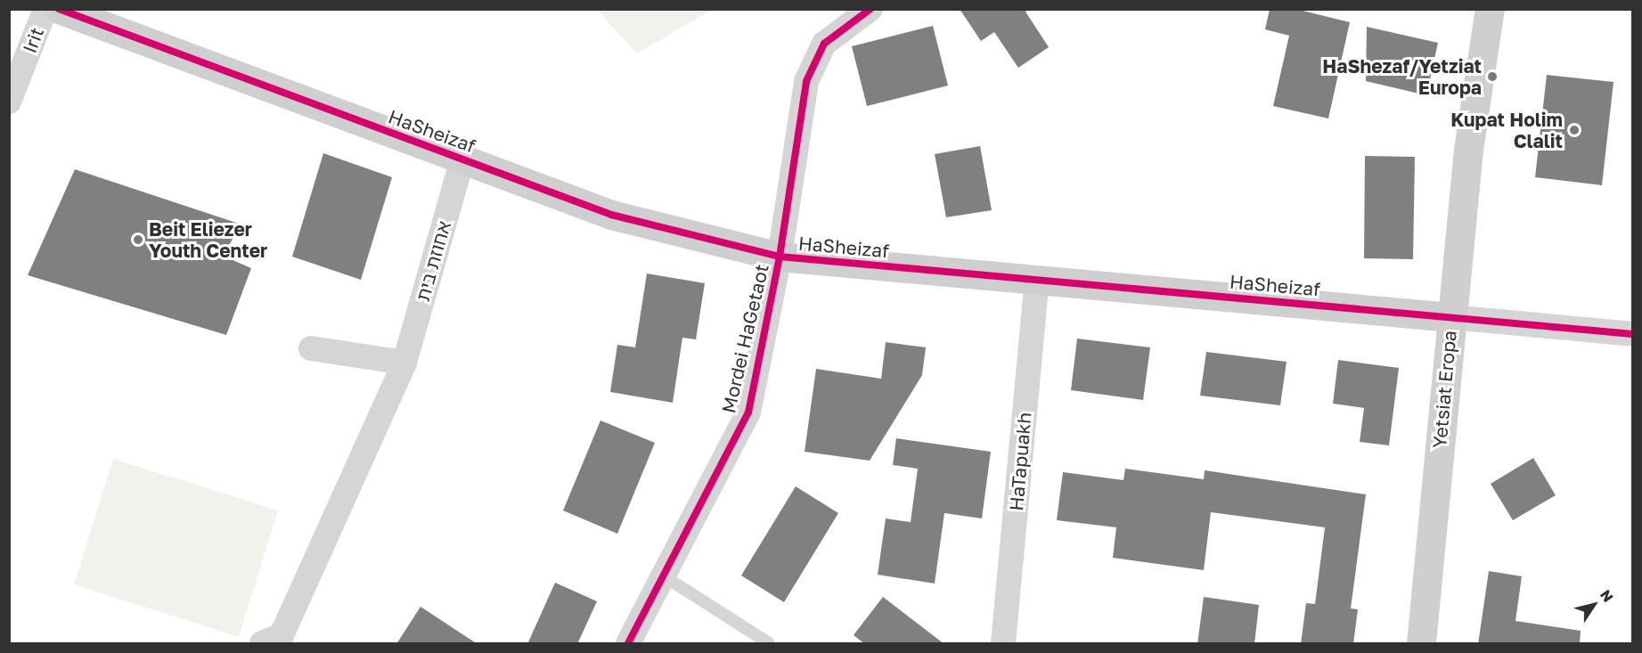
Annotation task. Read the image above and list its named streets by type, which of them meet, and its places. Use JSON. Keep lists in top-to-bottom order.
{
  "streets": {
    "street": [
      "Irit",
      "HaSheizaf",
      "אחוזת בית",
      "Mordei HaGetaot",
      "Yetsiat Eropa",
      "HaTapuakh"
    ]
  },
  "crossings": [
    ["HaSheizaf", "אחוזת בית"],
    ["HaSheizaf", "Mordei HaGetaot"],
    ["HaSheizaf", "Yetsiat Eropa"],
    ["HaSheizaf", "HaTapuakh"]
  ],
  "places": ["HaShezaf/Yetziat Europa", "Kupat Holim Clalit", "Beit Eliezer Youth Center"],
  "north": "top right"
}
